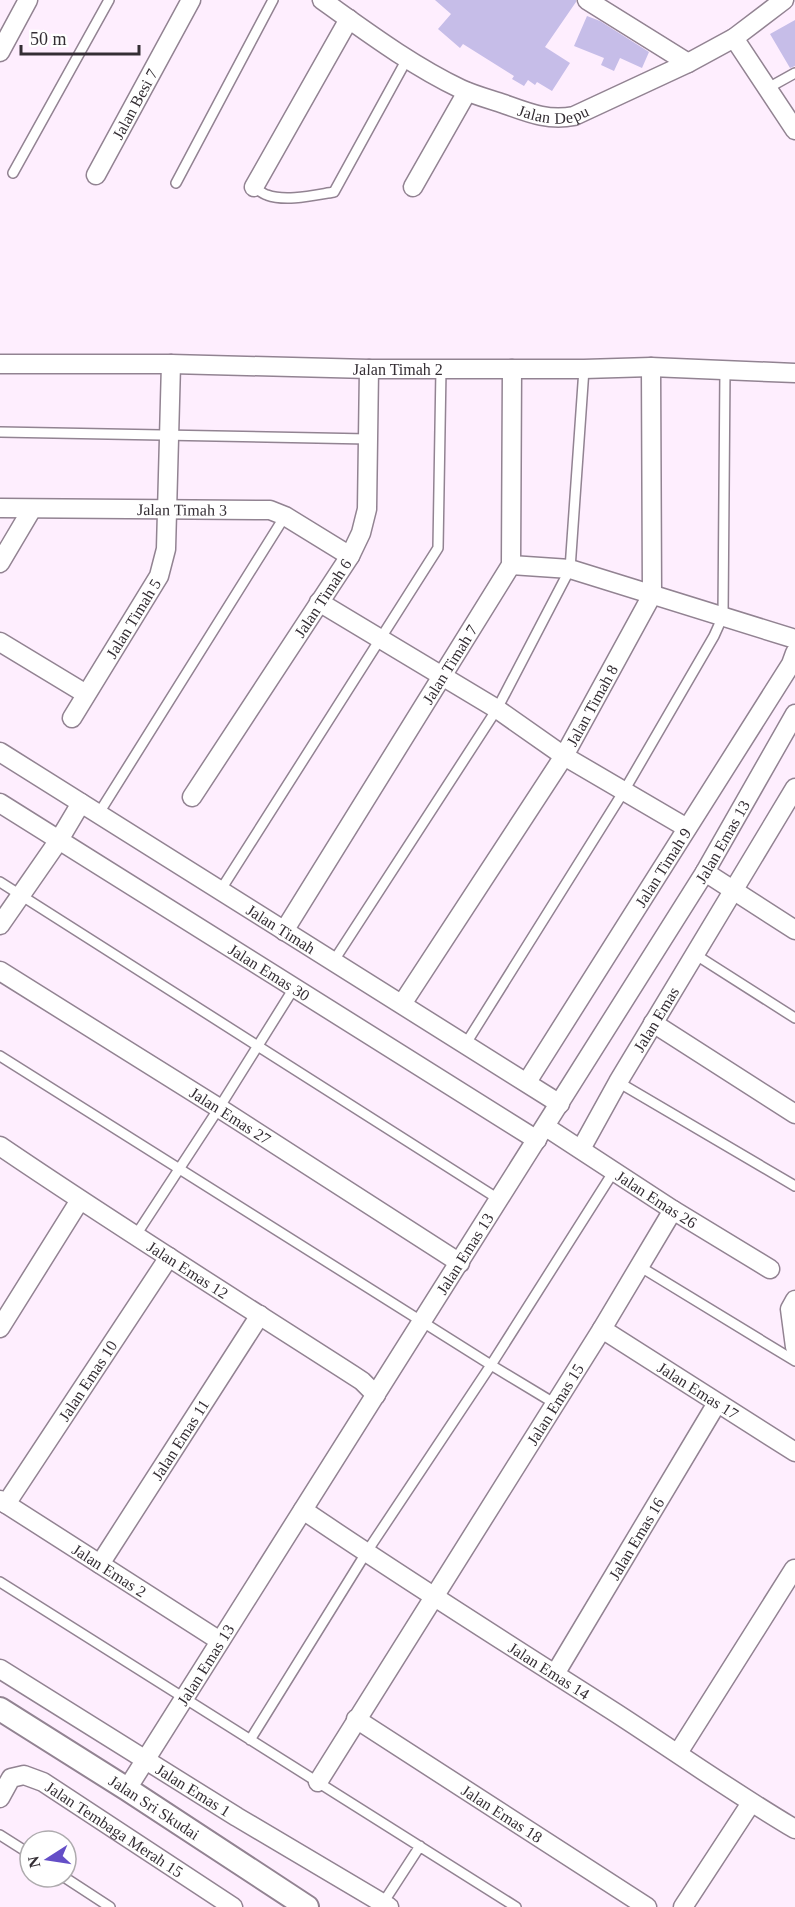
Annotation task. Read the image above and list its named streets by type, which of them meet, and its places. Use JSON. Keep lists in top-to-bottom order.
{
  "streets": {
    "street": [
      "Jalan Besi 7",
      "Jalan Depu",
      "Jalan Timah 2",
      "Jalan Timah 3",
      "Jalan Timah 6",
      "Jalan Timah 5",
      "Jalan Timah 7",
      "Jalan Timah 8",
      "Jalan Emas 13",
      "Jalan Timah 9",
      "Jalan Timah",
      "Jalan Emas 30",
      "Jalan Emas",
      "Jalan Emas 27",
      "Jalan Emas 26",
      "Jalan Emas 12",
      "Jalan Emas 10",
      "Jalan Emas 17",
      "Jalan Emas 15",
      "Jalan Emas 11",
      "Jalan Emas 16",
      "Jalan Emas 2",
      "Jalan Emas 14",
      "Jalan Emas 1",
      "Jalan Sri Skudai",
      "Jalan Emas 18",
      "Jalan Tembaga Merah 15"
    ]
  },
  "crossings": [
    ["Jalan Timah 2", "Jalan Timah 6"],
    ["Jalan Timah 2", "Jalan Timah 5"],
    ["Jalan Timah 2", "Jalan Timah 8"],
    ["Jalan Timah 3", "Jalan Timah 6"],
    ["Jalan Timah 3", "Jalan Timah 5"],
    ["Jalan Timah 7", "Jalan Timah"],
    ["Jalan Timah 8", "Jalan Timah"],
    ["Jalan Emas 13", "Jalan Timah"],
    ["Jalan Emas 13", "Jalan Emas 30"],
    ["Jalan Emas 13", "Jalan Emas 27"],
    ["Jalan Emas 13", "Jalan Emas 26"],
    ["Jalan Emas 13", "Jalan Emas 12"],
    ["Jalan Emas 13", "Jalan Emas 2"],
    ["Jalan Emas 13", "Jalan Emas 14"],
    ["Jalan Emas 13", "Jalan Emas 1"],
    ["Jalan Emas 13", "Jalan Sri Skudai"],
    ["Jalan Timah 9", "Jalan Timah"],
    ["Jalan Emas 30", "Jalan Emas 26"],
    ["Jalan Emas", "Jalan Emas 26"],
    ["Jalan Emas 26", "Jalan Emas 15"],
    ["Jalan Emas 12", "Jalan Emas 10"],
    ["Jalan Emas 12", "Jalan Emas 11"],
    ["Jalan Emas 10", "Jalan Emas 2"],
    ["Jalan Emas 17", "Jalan Emas 15"],
    ["Jalan Emas 17", "Jalan Emas 16"],
    ["Jalan Emas 15", "Jalan Emas 14"],
    ["Jalan Emas 11", "Jalan Emas 2"],
    ["Jalan Emas 16", "Jalan Emas 14"]
  ],
  "scale_bar": "50 m",
  "north": "left"
}
